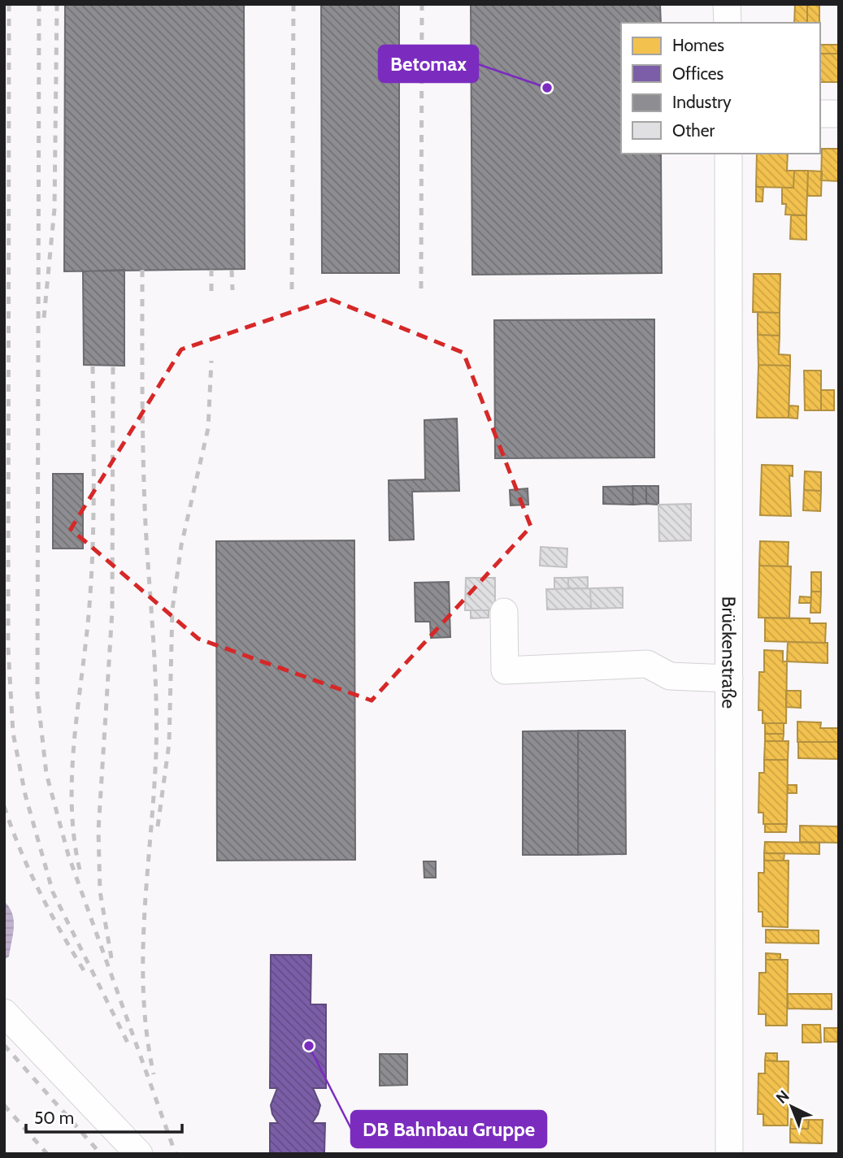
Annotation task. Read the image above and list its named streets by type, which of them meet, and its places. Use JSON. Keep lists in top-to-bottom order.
{
  "streets": {
    "street": ["Brückenstraße"]
  },
  "places": ["Betomax", "DB Bahnbau Gruppe"],
  "legend": [
    "Homes",
    "Offices",
    "Industry",
    "Other"
  ],
  "scale_bar": "50 m",
  "north": "top left"
}
